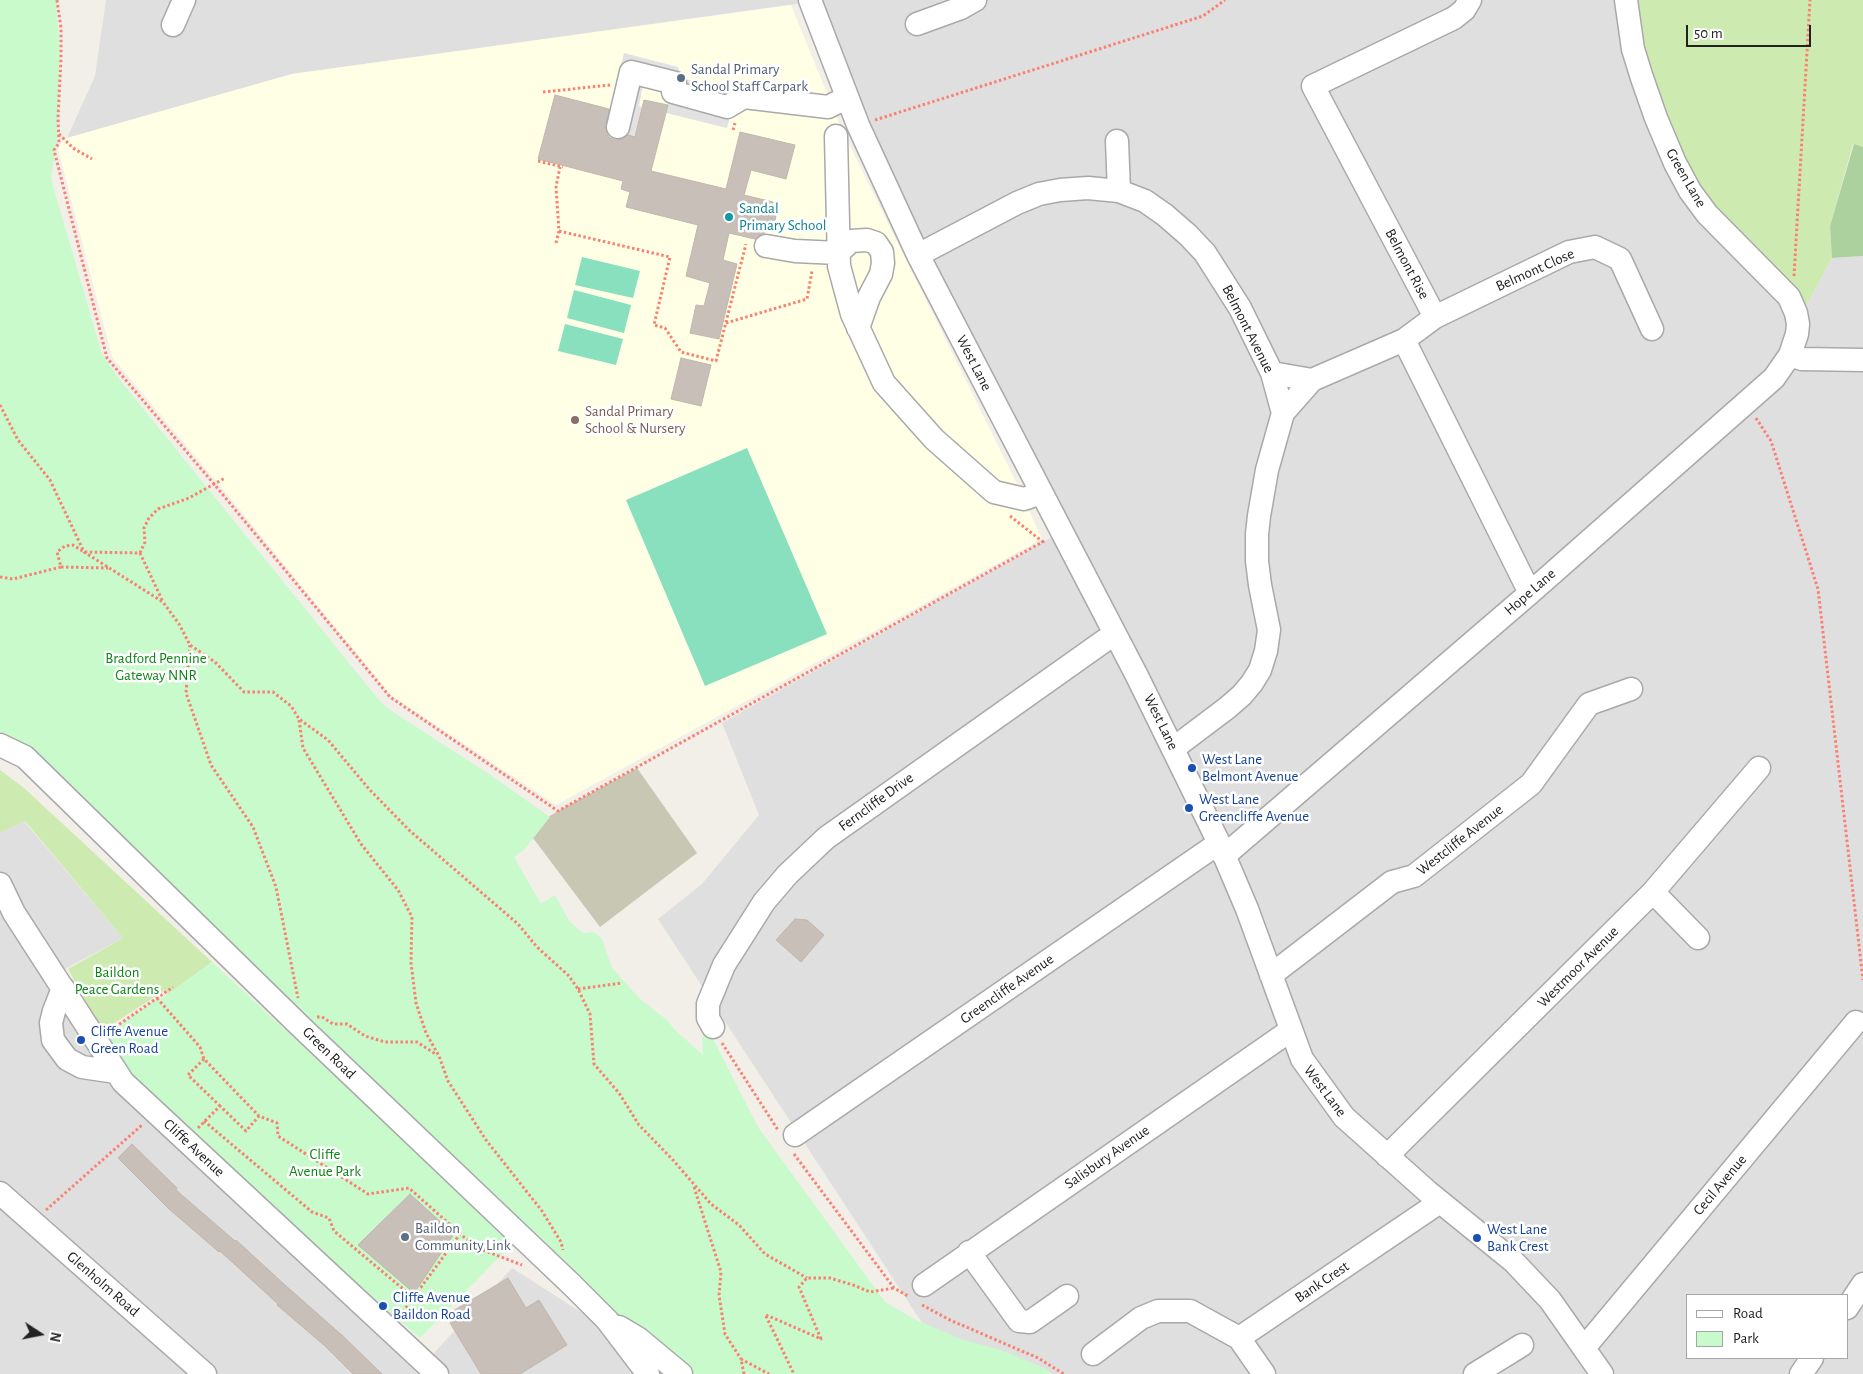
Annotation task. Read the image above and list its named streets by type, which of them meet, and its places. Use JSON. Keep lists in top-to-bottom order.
{
  "streets": {
    "street": [
      "Green Lane",
      "Belmont Rise",
      "Belmont Close",
      "Belmont Avenue",
      "West Lane",
      "Hope Lane",
      "Ferncliffe Drive",
      "Westcliffe Avenue",
      "Westmoor Avenue",
      "Greencliffe Avenue",
      "Green Road",
      "Cliffe Avenue",
      "Salisbury Avenue",
      "Cecil Avenue",
      "Bank Crest",
      "Glenholm Road"
    ]
  },
  "crossings": [
    ["Green Lane", "Hope Lane"],
    ["Belmont Rise", "Belmont Close"],
    ["Belmont Avenue", "West Lane"],
    ["West Lane", "Hope Lane"],
    ["West Lane", "Ferncliffe Drive"],
    ["West Lane", "Westcliffe Avenue"],
    ["West Lane", "Westmoor Avenue"],
    ["West Lane", "Greencliffe Avenue"],
    ["West Lane", "Salisbury Avenue"],
    ["West Lane", "Cecil Avenue"],
    ["West Lane", "Bank Crest"],
    ["Hope Lane", "Greencliffe Avenue"]
  ],
  "parks": ["Bradford Pennine Gateway NNR", "Baildon Peace Gardens", "Cliffe Avenue Park"],
  "places": [
    "Sandal Primary School Staff Carpark",
    "Sandal Primary School",
    "Sandal Primary School & Nursery",
    "West Lane Belmont Avenue",
    "West Lane Greencliffe Avenue",
    "Cliffe Avenue Green Road",
    "Baildon Community Link",
    "West Lane Bank Crest",
    "Cliffe Avenue Baildon Road"
  ],
  "legend": ["Road", "Park"],
  "scale_bar": "50 m",
  "north": "right"
}
